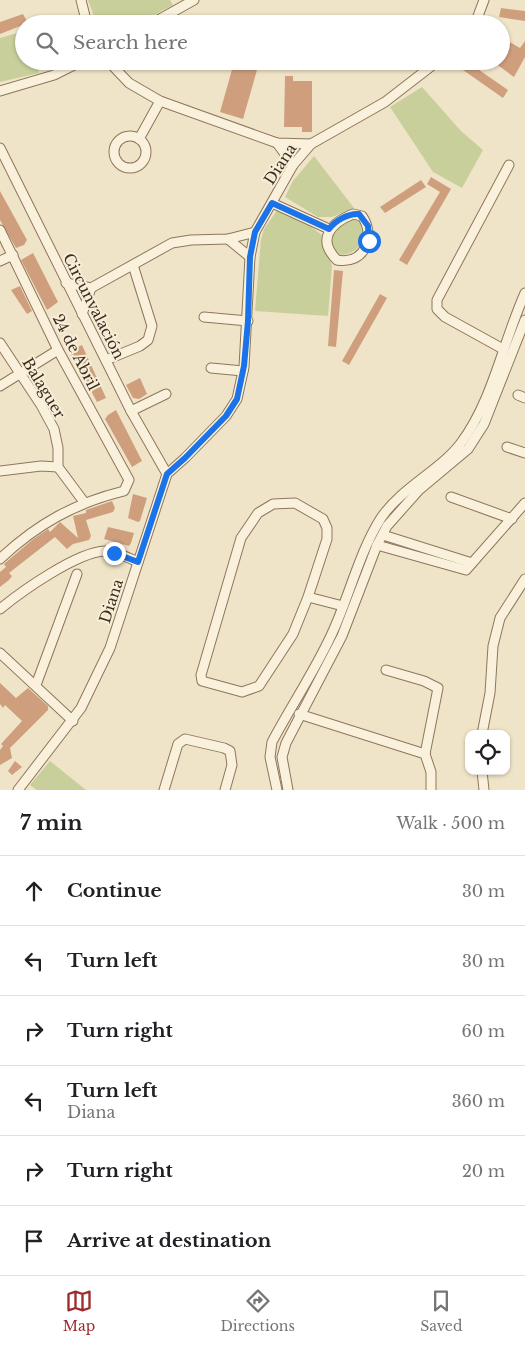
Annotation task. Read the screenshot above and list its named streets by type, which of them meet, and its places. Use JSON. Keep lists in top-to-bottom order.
{
  "streets": {
    "street": [
      "Diana",
      "Circunvalación",
      "24 de Abril",
      "Balaguer"
    ]
  },
  "crossings": [
    ["Diana", "Circunvalación"]
  ],
  "page": {
    "search": "Search here",
    "heading": ["7 min", "Walk · 500 m"],
    "list": [
      ["Continue", "30 m"],
      ["Turn left", "30 m"],
      ["Turn right", "60 m"],
      ["Turn left", "Diana", "360 m"],
      ["Turn right", "20 m"],
      "Arrive at destination"
    ],
    "nav": ["Map", "Directions", "Saved"]
  }
}
